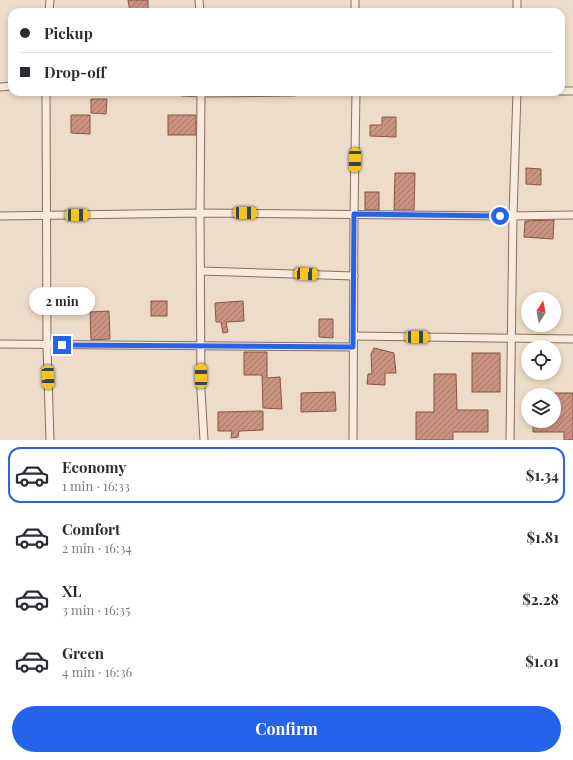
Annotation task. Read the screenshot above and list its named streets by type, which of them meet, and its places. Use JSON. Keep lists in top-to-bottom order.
{
  "north": "top",
  "page": {
    "banner": ["Pickup", "Drop-off"],
    "bubble": "2 min",
    "list": [
      {
        "name": "Economy",
        "note": "1 min · 16:33",
        "value": "$1.34"
      },
      {
        "name": "Comfort",
        "note": "2 min · 16:34",
        "value": "$1.81"
      },
      {
        "name": "XL",
        "note": "3 min · 16:35",
        "value": "$2.28"
      },
      {
        "name": "Green",
        "note": "4 min · 16:36",
        "value": "$1.01"
      }
    ],
    "buttons": "Confirm"
  }
}
